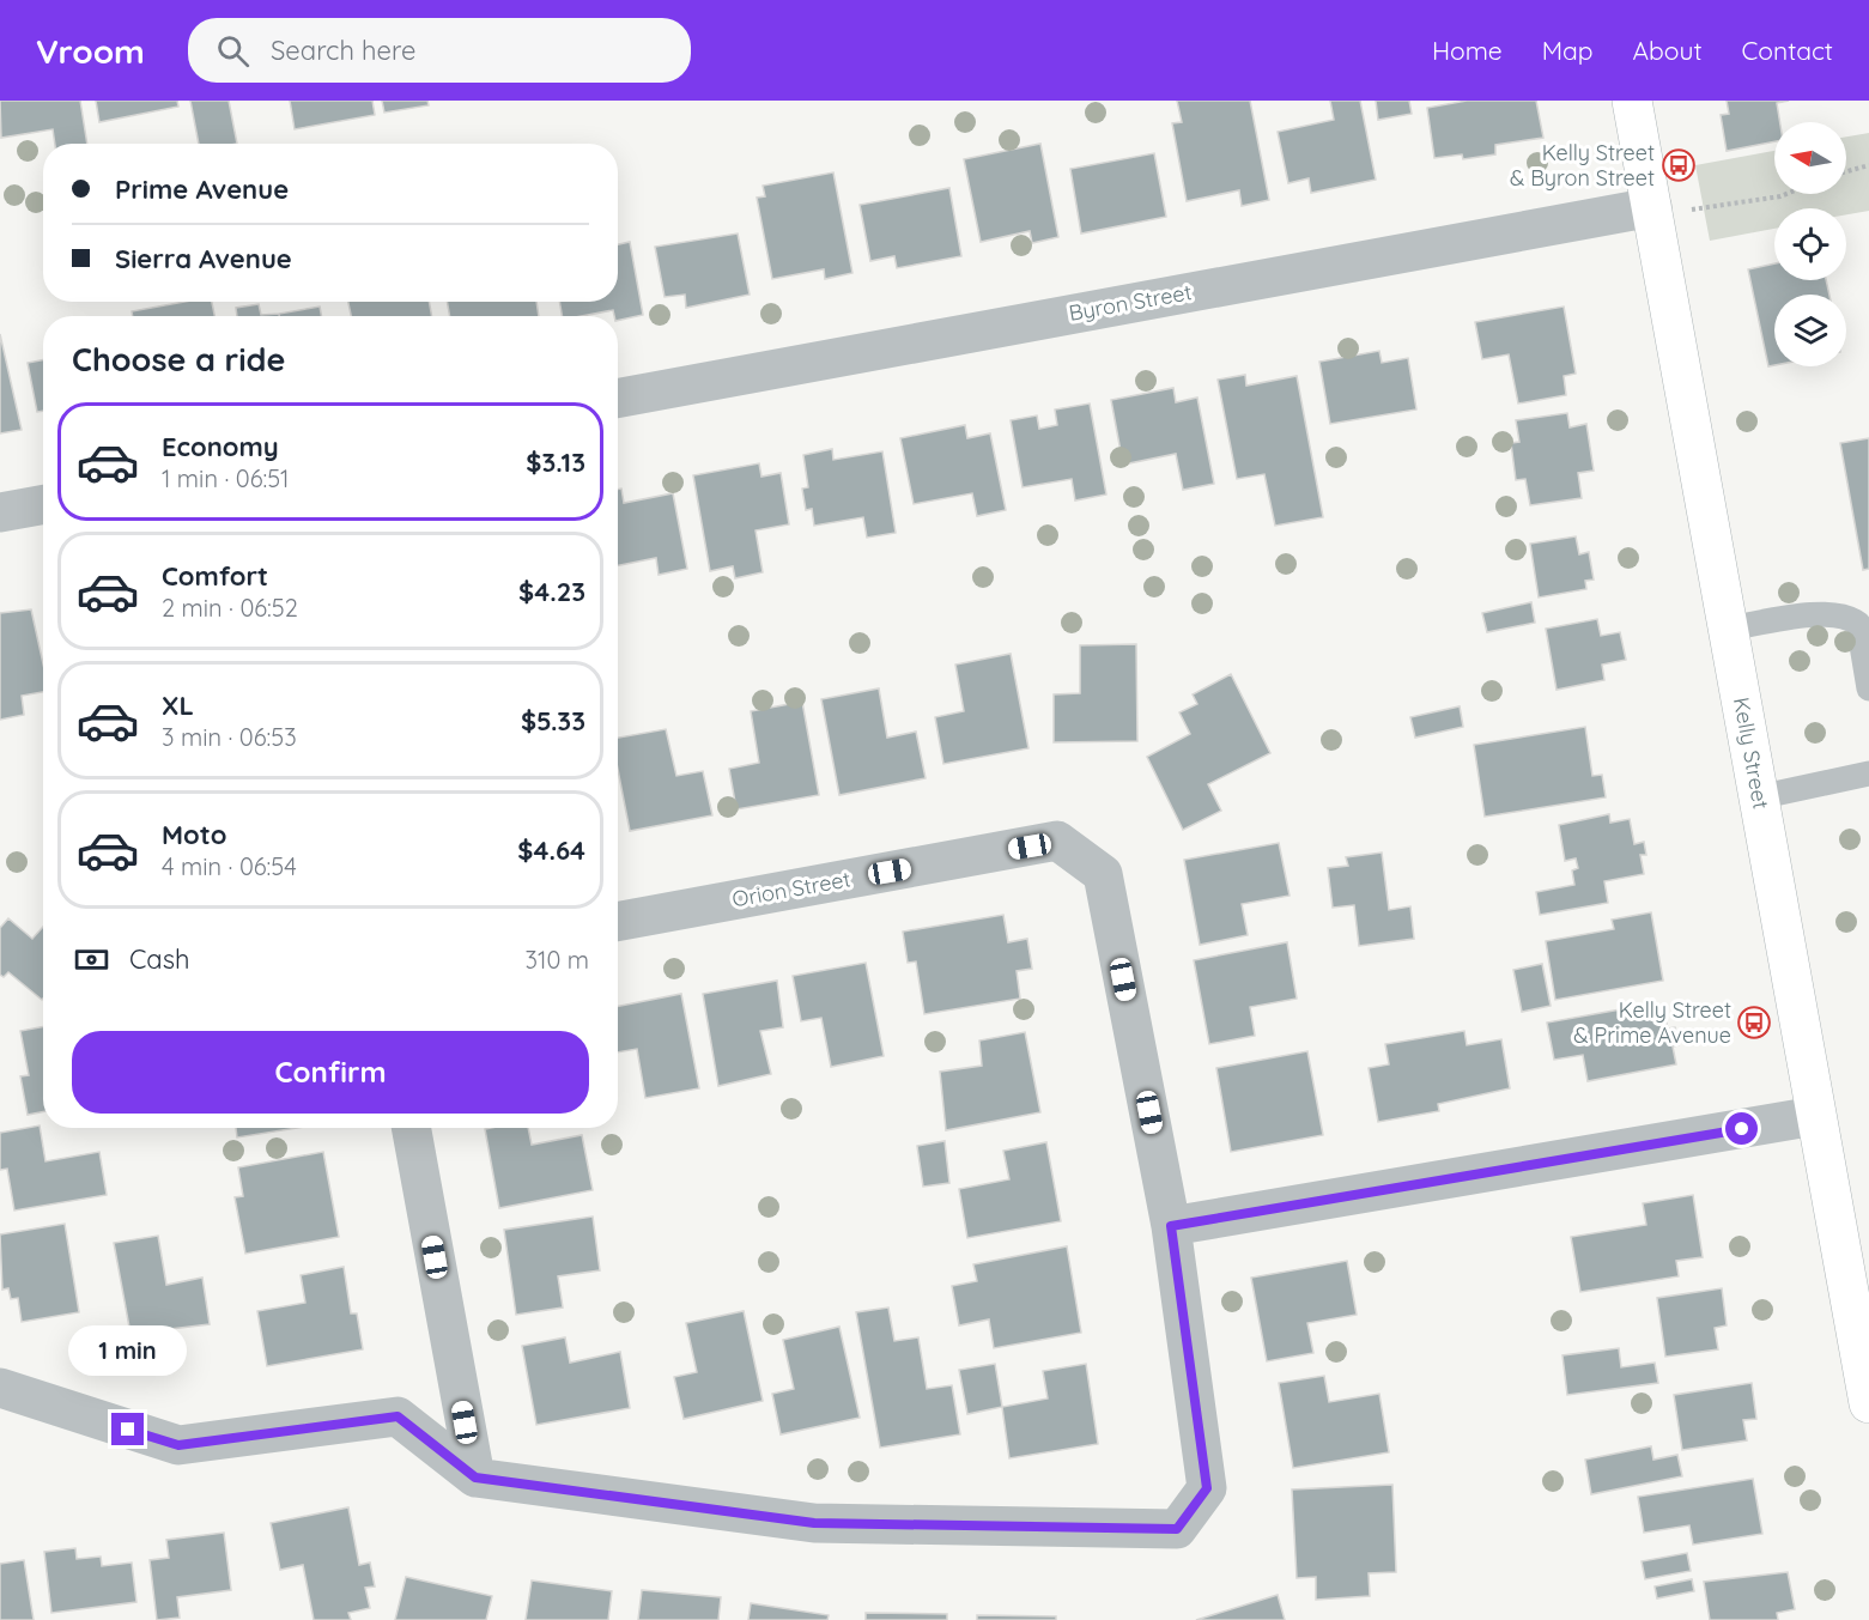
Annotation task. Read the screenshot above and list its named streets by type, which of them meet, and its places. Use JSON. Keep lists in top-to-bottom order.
{
  "streets": {
    "street": ["Byron Street", "Kelly Street", "Orion Street"]
  },
  "crossings": [
    ["Byron Street", "Kelly Street"]
  ],
  "places": {
    "bus stop": ["Kelly Street & Byron Street", "Kelly Street & Prime Avenue"]
  },
  "north": "left",
  "page": {
    "header": "Vroom",
    "search": "Search here",
    "nav": [
      "Home",
      "Map",
      "About",
      "Contact"
    ],
    "banner": ["Prime Avenue", "Sierra Avenue"],
    "heading": "Choose a ride",
    "list": [
      {
        "name": "Economy",
        "note": "1 min · 06:51",
        "value": "$3.13"
      },
      {
        "name": "Comfort",
        "note": "2 min · 06:52",
        "value": "$4.23"
      },
      {
        "name": "XL",
        "note": "3 min · 06:53",
        "value": "$5.33"
      },
      {
        "name": "Moto",
        "note": "4 min · 06:54",
        "value": "$4.64"
      }
    ],
    "pay": ["Cash", "310 m"],
    "buttons": "Confirm",
    "bubble": "1 min"
  }
}
